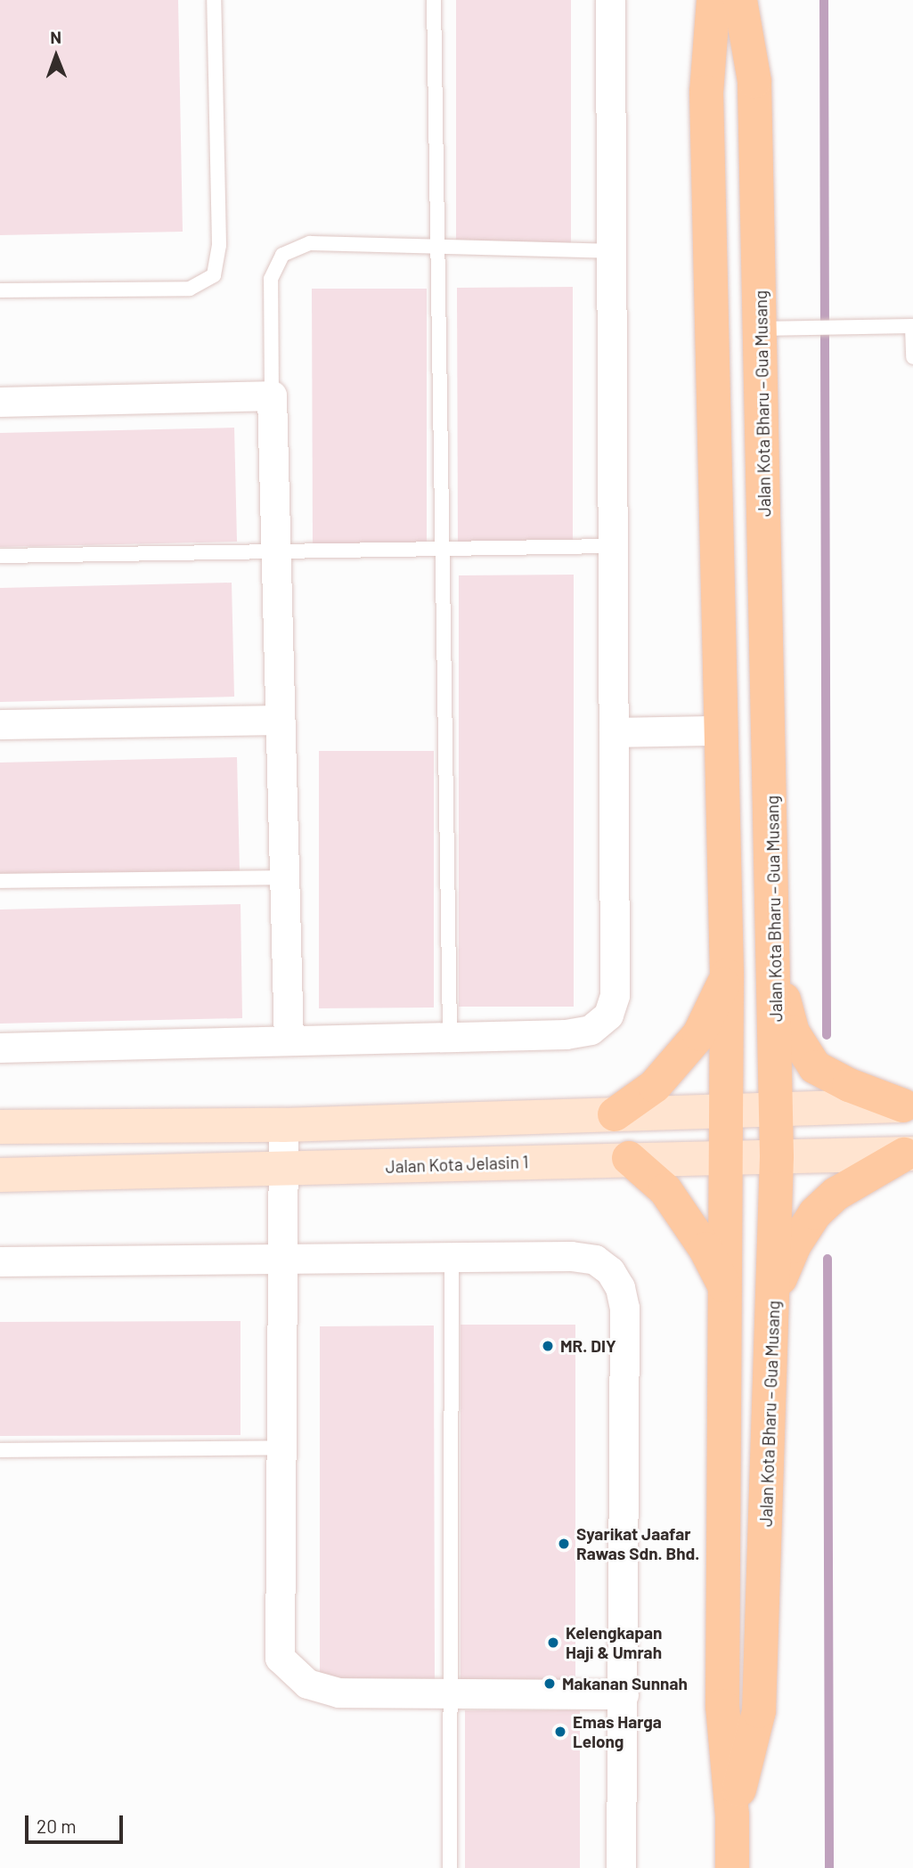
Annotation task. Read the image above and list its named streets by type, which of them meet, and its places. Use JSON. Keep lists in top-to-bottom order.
{
  "streets": {
    "main road": ["Jalan Kota Bharu – Gua Musang"],
    "street": ["Jalan Kota Jelasin 1"]
  },
  "crossings": [
    ["Jalan Kota Bharu – Gua Musang", "Jalan Kota Jelasin 1"]
  ],
  "places": [
    "MR. DIY",
    "Syarikat Jaafar Rawas Sdn. Bhd.",
    "Kelengkapan Haji & Umrah",
    "Makanan Sunnah",
    "Emas Harga Lelong"
  ],
  "scale_bar": "20 m",
  "north": "top"
}
